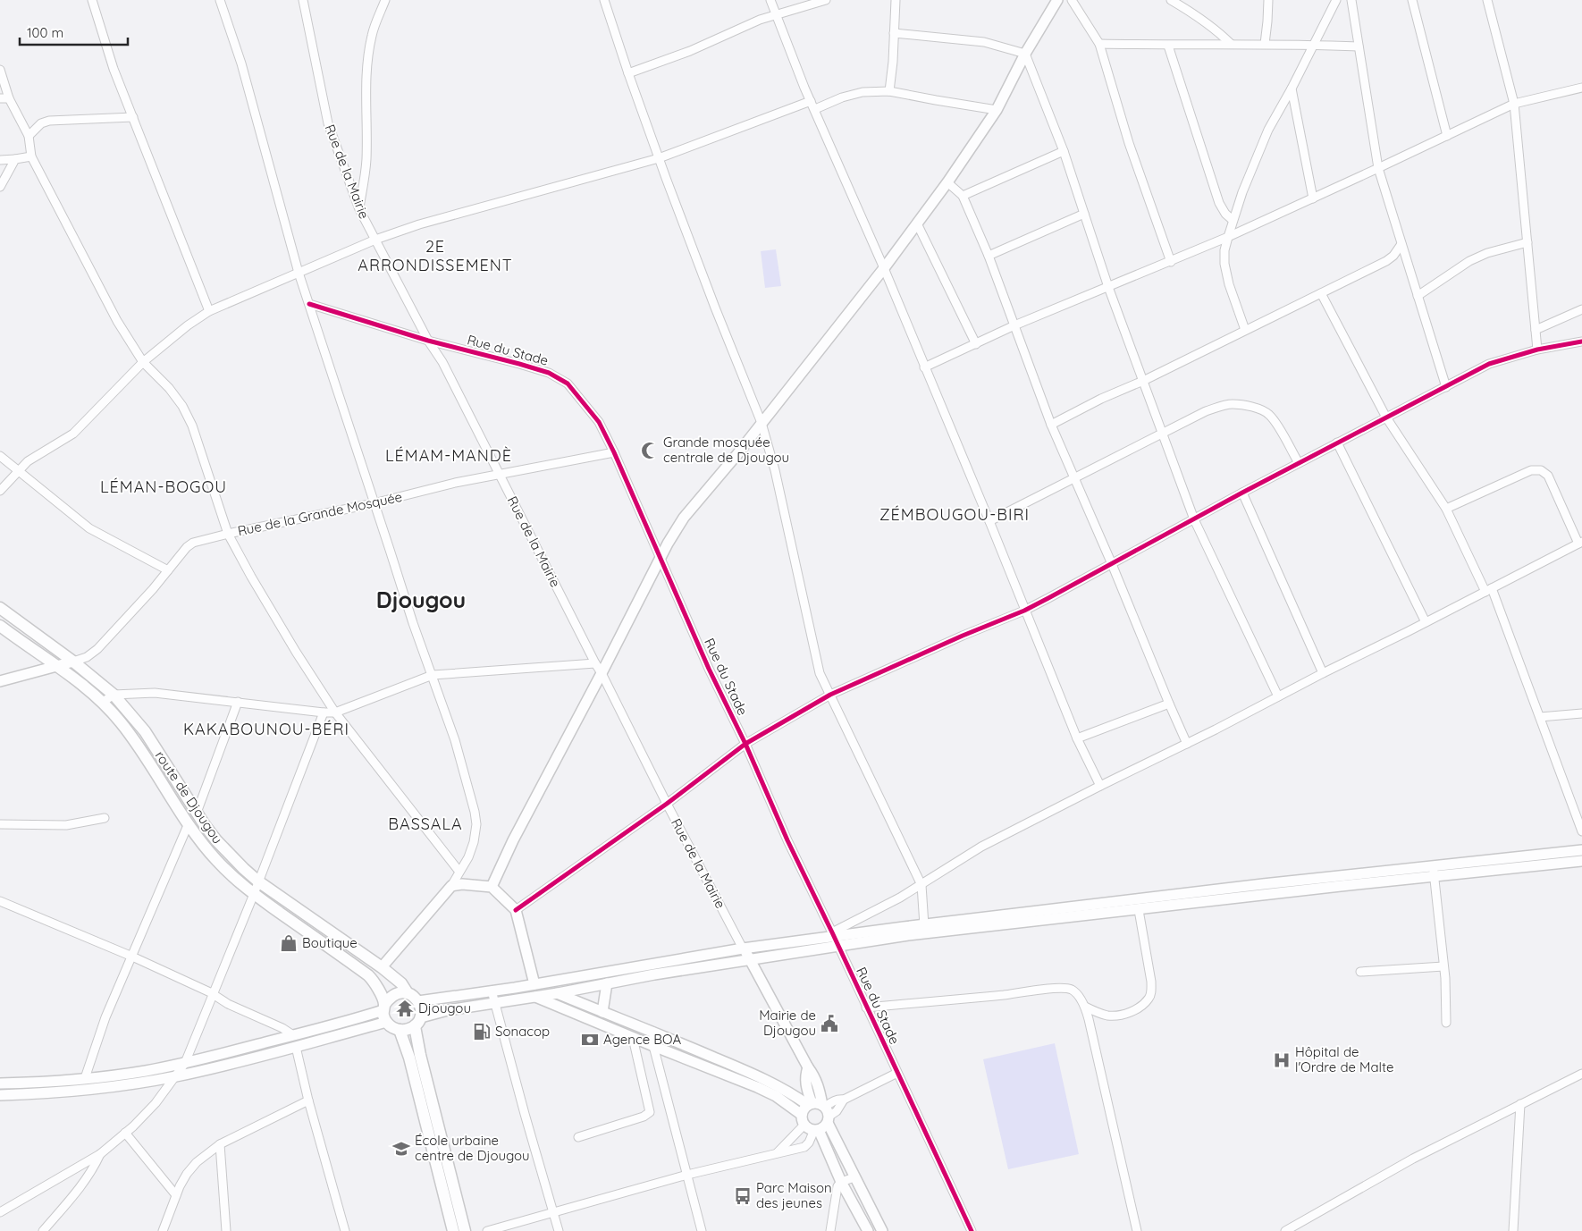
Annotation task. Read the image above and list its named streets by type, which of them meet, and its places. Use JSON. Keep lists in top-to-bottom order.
{
  "streets": {
    "highway": ["route de Djougou"],
    "main road": ["Rue de la Mairie"],
    "street": ["Rue du Stade", "Rue de la Grande Mosquée"]
  },
  "crossings": [
    ["Rue de la Mairie", "Rue du Stade"],
    ["Rue de la Mairie", "Rue de la Grande Mosquée"],
    ["Rue du Stade", "Rue de la Grande Mosquée"],
    ["Rue de la Grande Mosquée", "route de Djougou"]
  ],
  "districts": [
    "2E ARRONDISSEMENT",
    "LÉMAM-MANDÈ",
    "LÉMAN-BOGOU",
    "ZÉMBOUGOU-BIRI",
    "Djougou",
    "KAKABOUNOU-BÉRI",
    "BASSALA"
  ],
  "places": {
    "mosque": ["Grande mosquée centrale de Djougou"],
    "shop": ["Boutique"],
    "temple": ["Djougou"],
    "public building": ["Mairie de Djougou"],
    "fuel station": ["Sonacop"],
    "bank": ["Agence BOA"],
    "hospital": ["Hôpital de l'Ordre de Malte"],
    "school or university": ["École urbaine centre de Djougou"],
    "bus stop": ["Parc Maison des jeunes"]
  },
  "scale_bar": "100 m"
}
